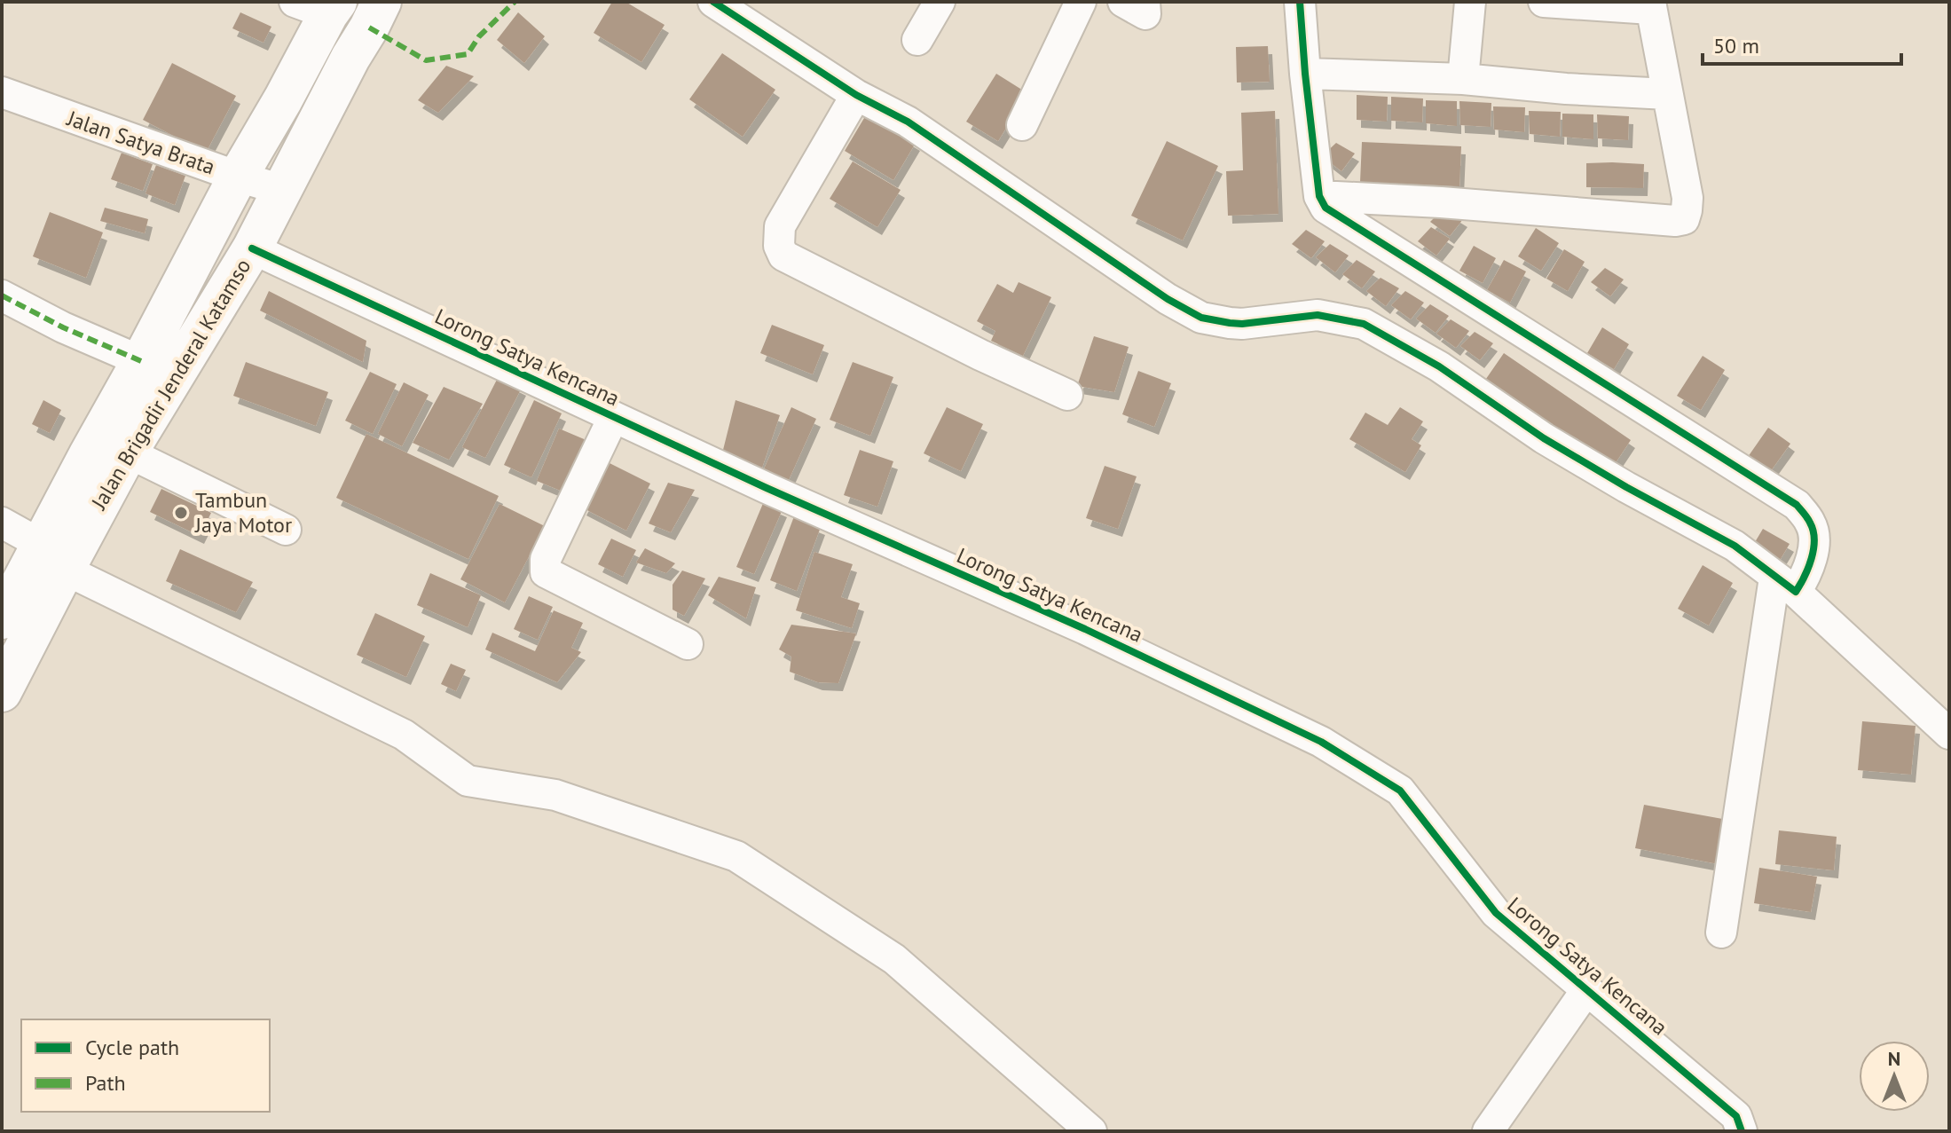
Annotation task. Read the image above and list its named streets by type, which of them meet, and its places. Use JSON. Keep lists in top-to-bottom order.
{
  "streets": {
    "main road": ["Jalan Brigadir Jenderal Katamso"],
    "street": ["Jalan Satya Brata", "Lorong Satya Kencana"]
  },
  "crossings": [
    ["Jalan Satya Brata", "Jalan Brigadir Jenderal Katamso"],
    ["Lorong Satya Kencana", "Jalan Brigadir Jenderal Katamso"]
  ],
  "places": ["Tambun Jaya Motor"],
  "legend": ["Cycle path", "Path"],
  "scale_bar": "50 m",
  "north": "top"
}
